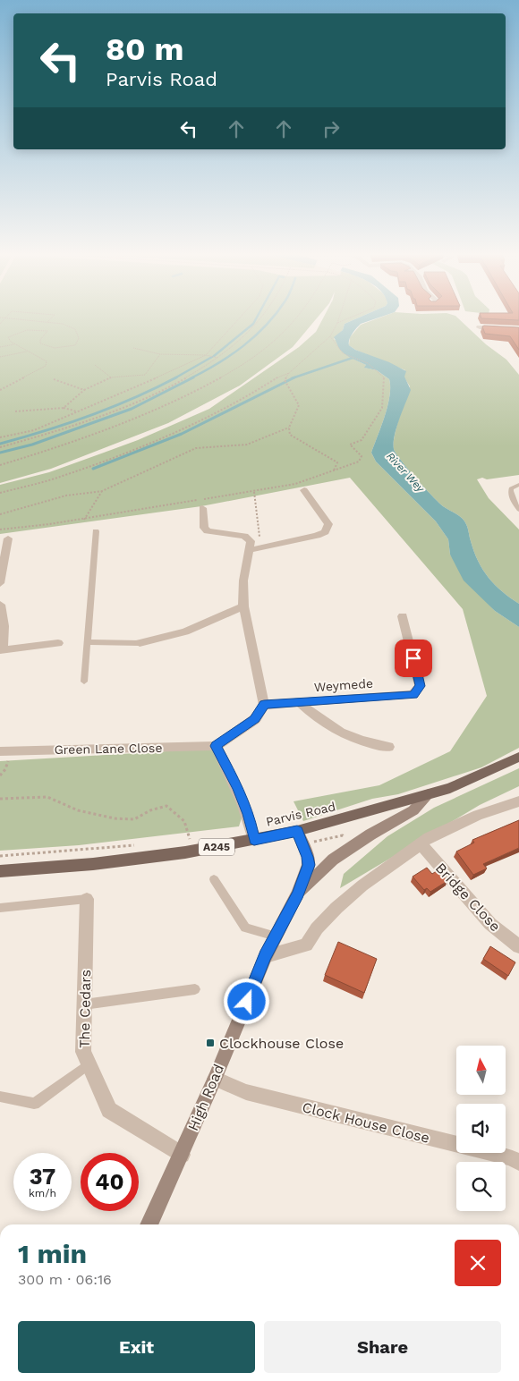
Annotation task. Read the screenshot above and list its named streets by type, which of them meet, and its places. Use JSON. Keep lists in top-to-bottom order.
{
  "streets": {
    "main road": ["Parvis Road", "A245"],
    "street": [
      "Weymede",
      "Green Lane Close",
      "Bridge Close",
      "The Cedars",
      "High Road",
      "Clock House Close"
    ]
  },
  "crossings": [
    ["Parvis Road", "High Road"],
    ["The Cedars", "High Road"],
    ["High Road", "Clock House Close"]
  ],
  "water": ["River Wey"],
  "places": {
    "transit": ["Clockhouse Close"]
  },
  "north": "top",
  "page": {
    "turn": ["80 m", "Parvis Road"],
    "speed": "37 km/h",
    "limit": "40",
    "heading": ["1 min", "300 m · 06:16"],
    "buttons": ["Exit", "Share"]
  }
}
